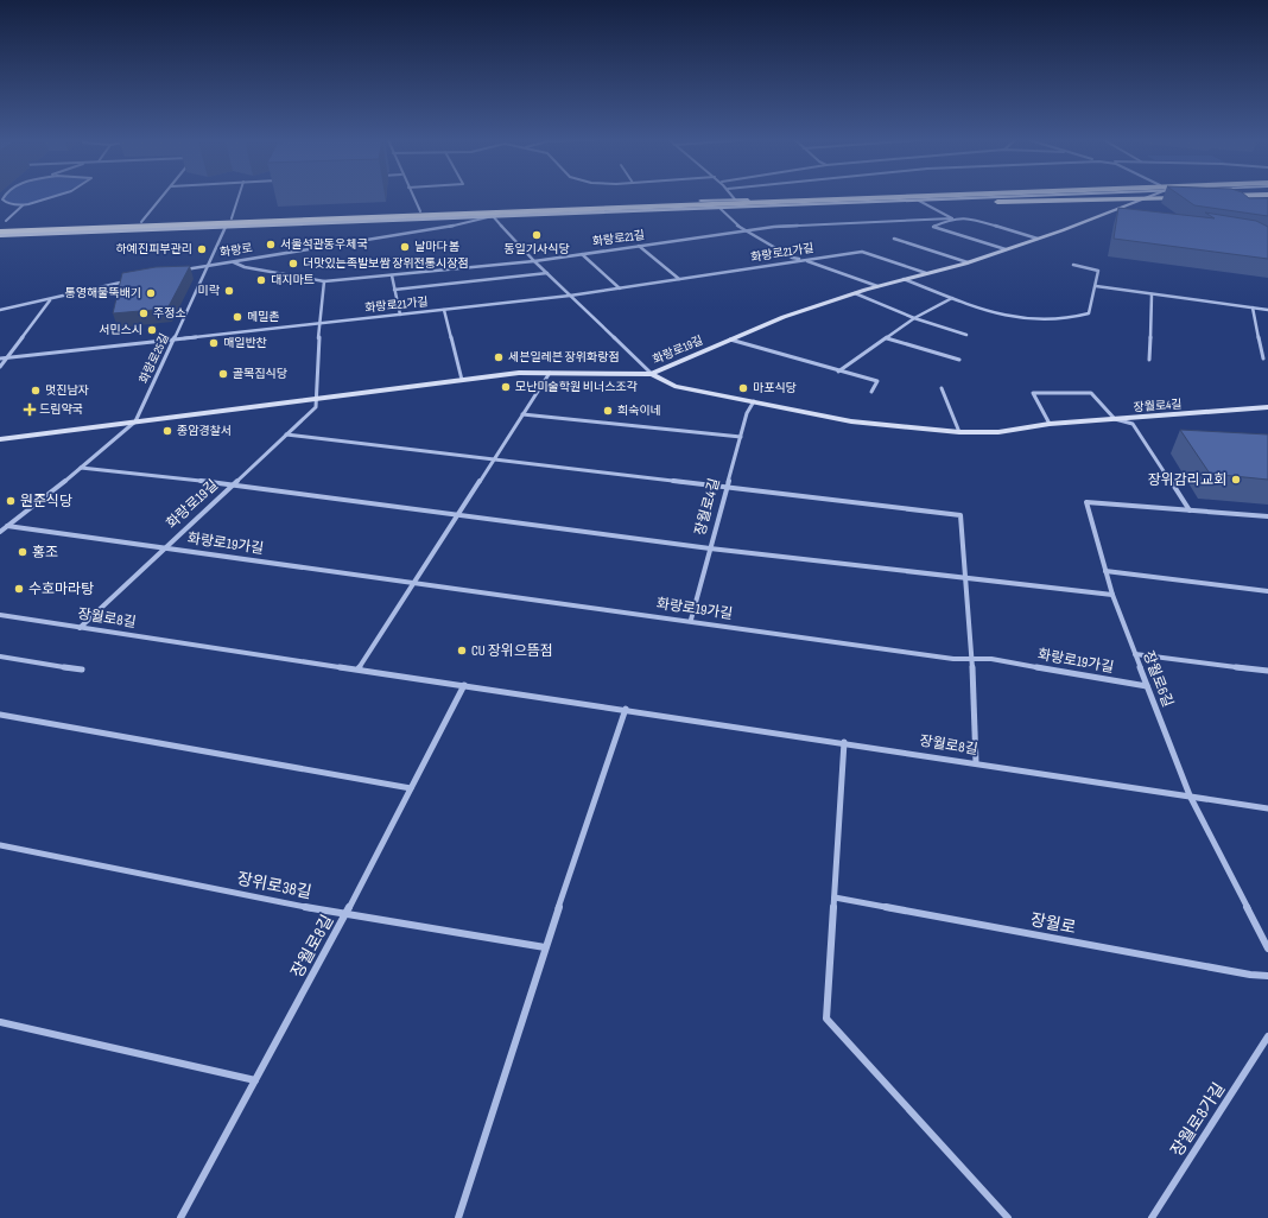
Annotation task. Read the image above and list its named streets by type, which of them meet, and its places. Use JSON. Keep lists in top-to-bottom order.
{
  "streets": {
    "main road": ["화랑로"],
    "street": [
      "화랑로21길",
      "화랑로21가길",
      "화랑로19길",
      "화랑로25길",
      "장월로4길",
      "화랑로19가길",
      "장월로8길",
      "장월로6길",
      "장위로38길",
      "장월로",
      "장월로8가길"
    ]
  },
  "crossings": [
    ["화랑로21길", "화랑로"],
    ["화랑로21길", "화랑로19길"],
    ["화랑로", "화랑로25길"],
    ["화랑로21가길", "화랑로19길"],
    ["화랑로21가길", "화랑로25길"],
    ["화랑로19길", "화랑로25길"],
    ["화랑로19길", "장월로4길"],
    ["화랑로19길", "화랑로19가길"],
    ["화랑로19길", "장월로8길"],
    ["장월로4길", "화랑로19가길"],
    ["화랑로19가길", "장월로6길"],
    ["장월로8길", "장월로6길"],
    ["장월로8길", "장위로38길"]
  ],
  "places": {
    "other": [
      "동일기사식당",
      "서울석관동우체국",
      "날마다 봄",
      "하예진피부관리",
      "더맛있는족발보쌈 장위전통시장점",
      "대지마트",
      "미락",
      "통영해물뚝배기",
      "주정소",
      "메밀촌",
      "서민스시",
      "매일반찬",
      "세븐일레븐 장위화랑점",
      "골목집식당",
      "모난미술학원 비너스조각",
      "마포식당",
      "멋진남자",
      "희숙이네",
      "종암경찰서",
      "장위감리교회",
      "원준식당",
      "홍조",
      "수호마라탕",
      "CU 장위으뜸점"
    ],
    "health": ["드림약국"]
  }
}
